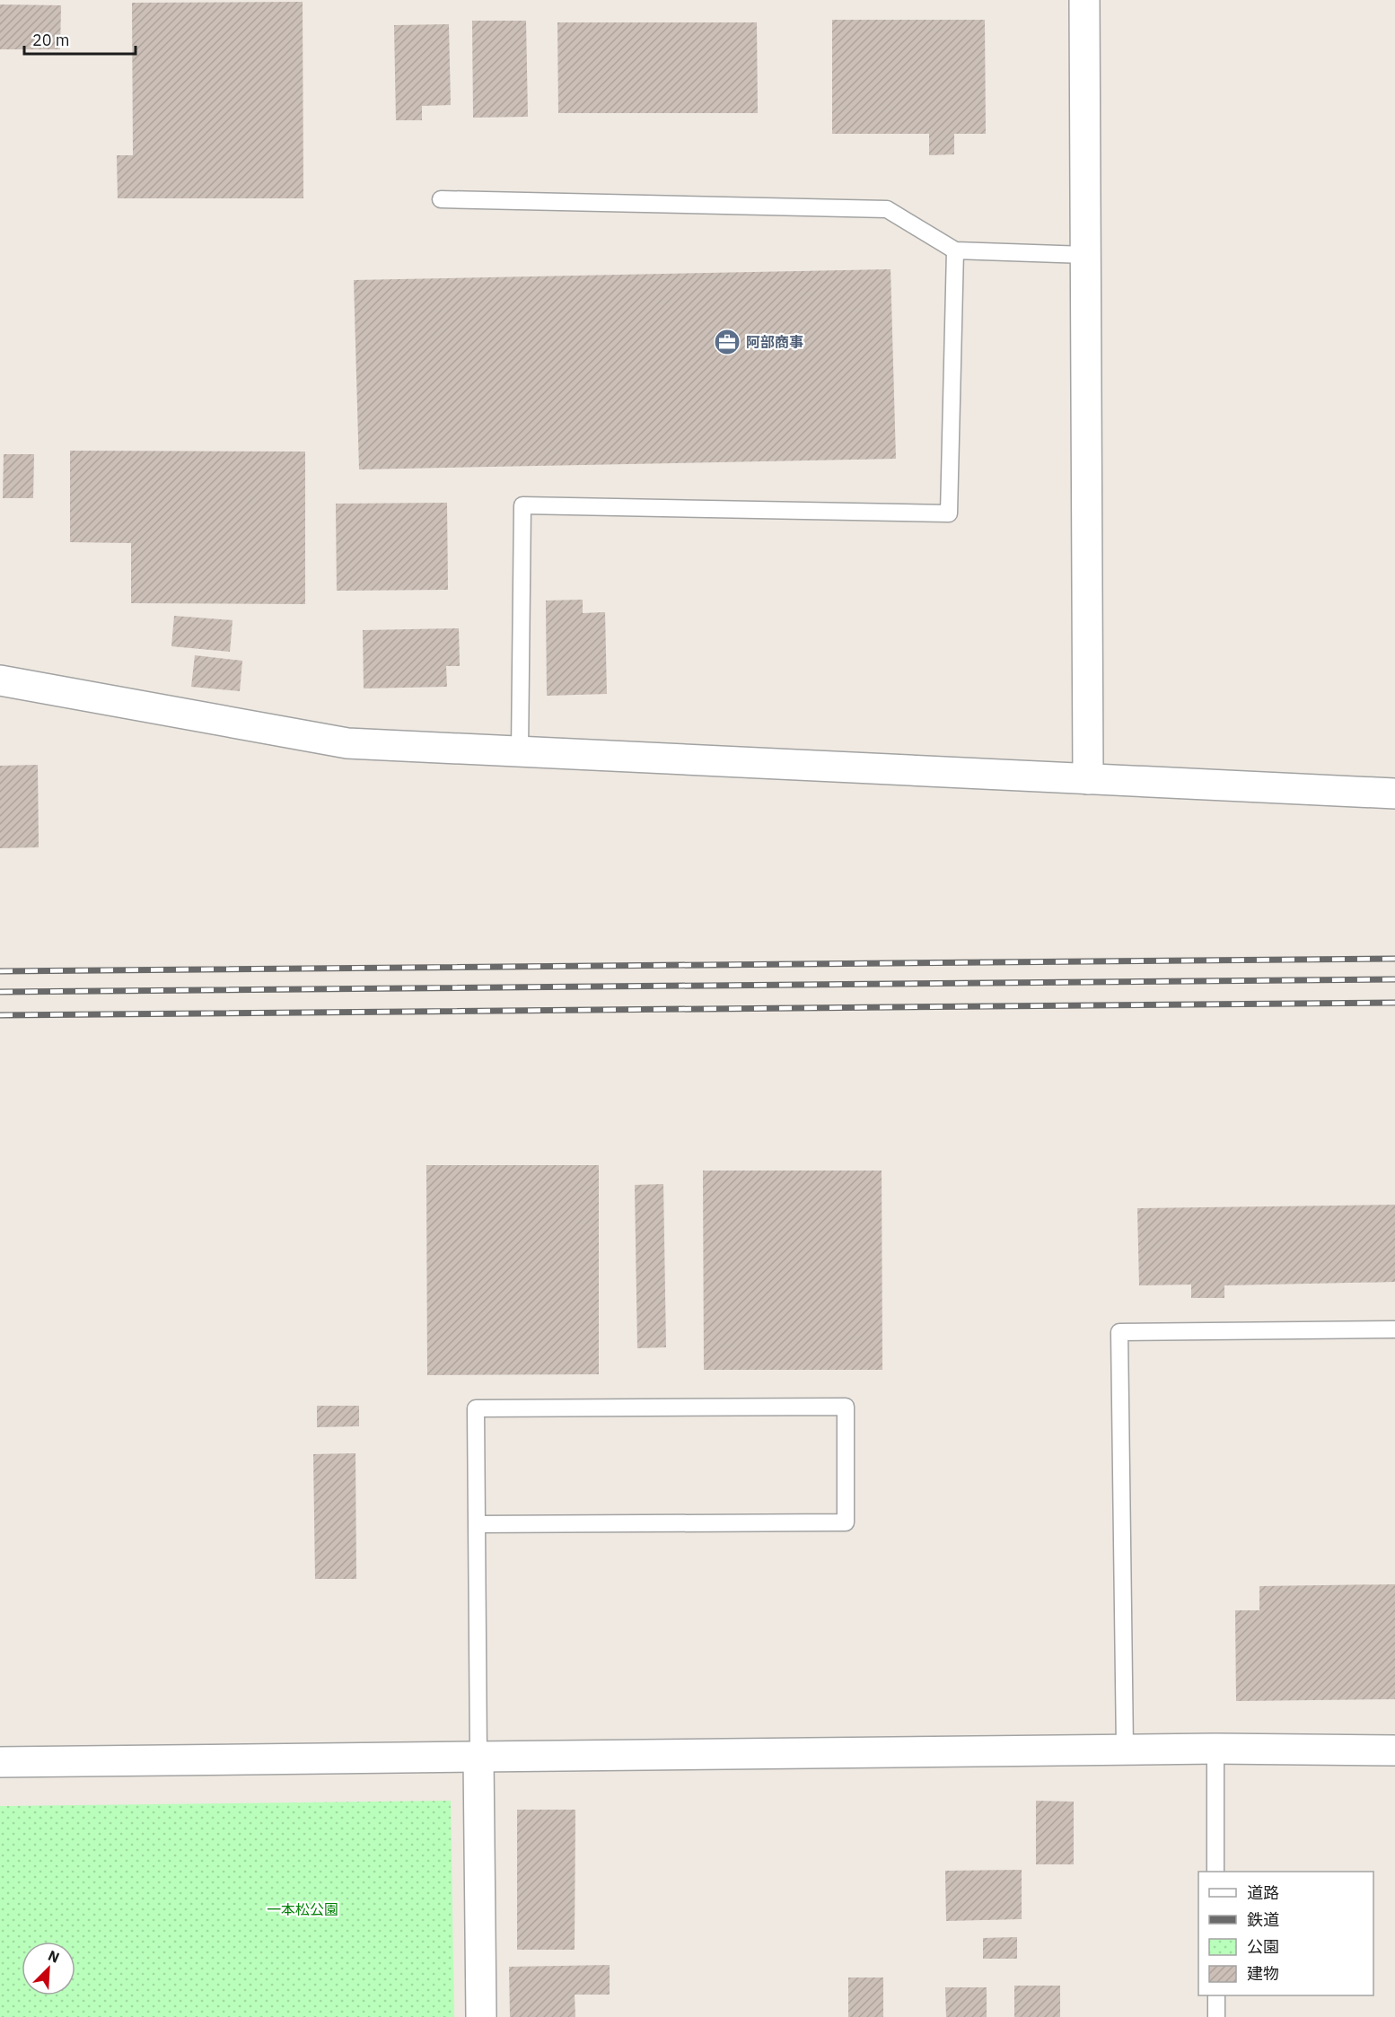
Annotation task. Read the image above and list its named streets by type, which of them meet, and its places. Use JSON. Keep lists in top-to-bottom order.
{
  "parks": ["一本松公園"],
  "places": {
    "office": ["阿部商事"]
  },
  "legend": [
    "道路",
    "鉄道",
    "公園",
    "建物"
  ],
  "scale_bar": "20 m",
  "north": "top right"
}
